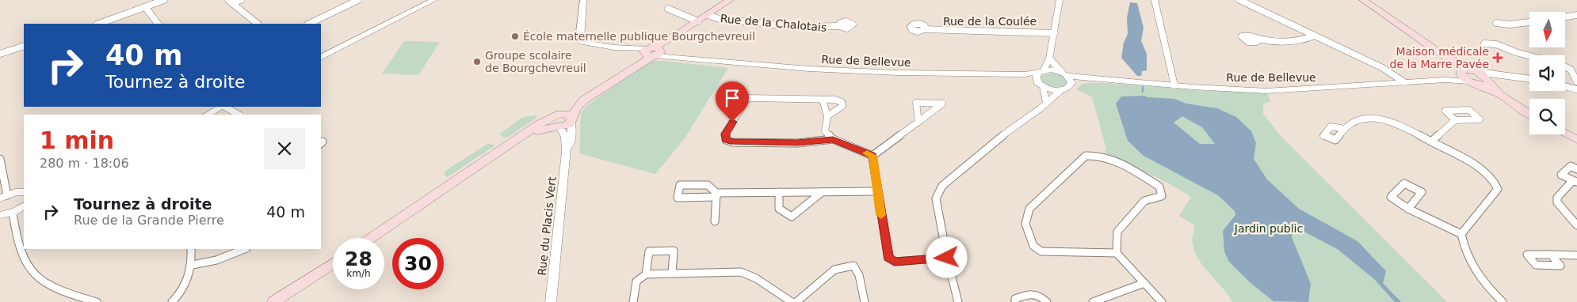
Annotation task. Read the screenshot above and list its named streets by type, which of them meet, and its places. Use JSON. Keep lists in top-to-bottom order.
{
  "streets": {
    "main road": ["Rue de la Chalotais"],
    "street": ["Rue de la Coulée", "Rue de Bellevue", "Rue du Placis Vert"]
  },
  "crossings": [
    ["Rue de la Chalotais", "Rue de Bellevue"],
    ["Rue de la Chalotais", "Rue du Placis Vert"]
  ],
  "parks": ["Jardin public"],
  "places": {
    "other": ["École maternelle publique Bourgchevreuil", "Groupe scolaire de Bourgchevreuil"],
    "health": ["Maison médicale de la Marre Pavée"]
  },
  "north": "bottom",
  "page": {
    "turn": ["40 m", "Tournez à droite"],
    "heading": ["1 min", "280 m · 18:06"],
    "list": [
      {
        "name": "Tournez à droite",
        "note": "Rue de la Grande Pierre",
        "value": "40 m"
      }
    ],
    "speed": "28 km/h",
    "limit": "30"
  }
}
